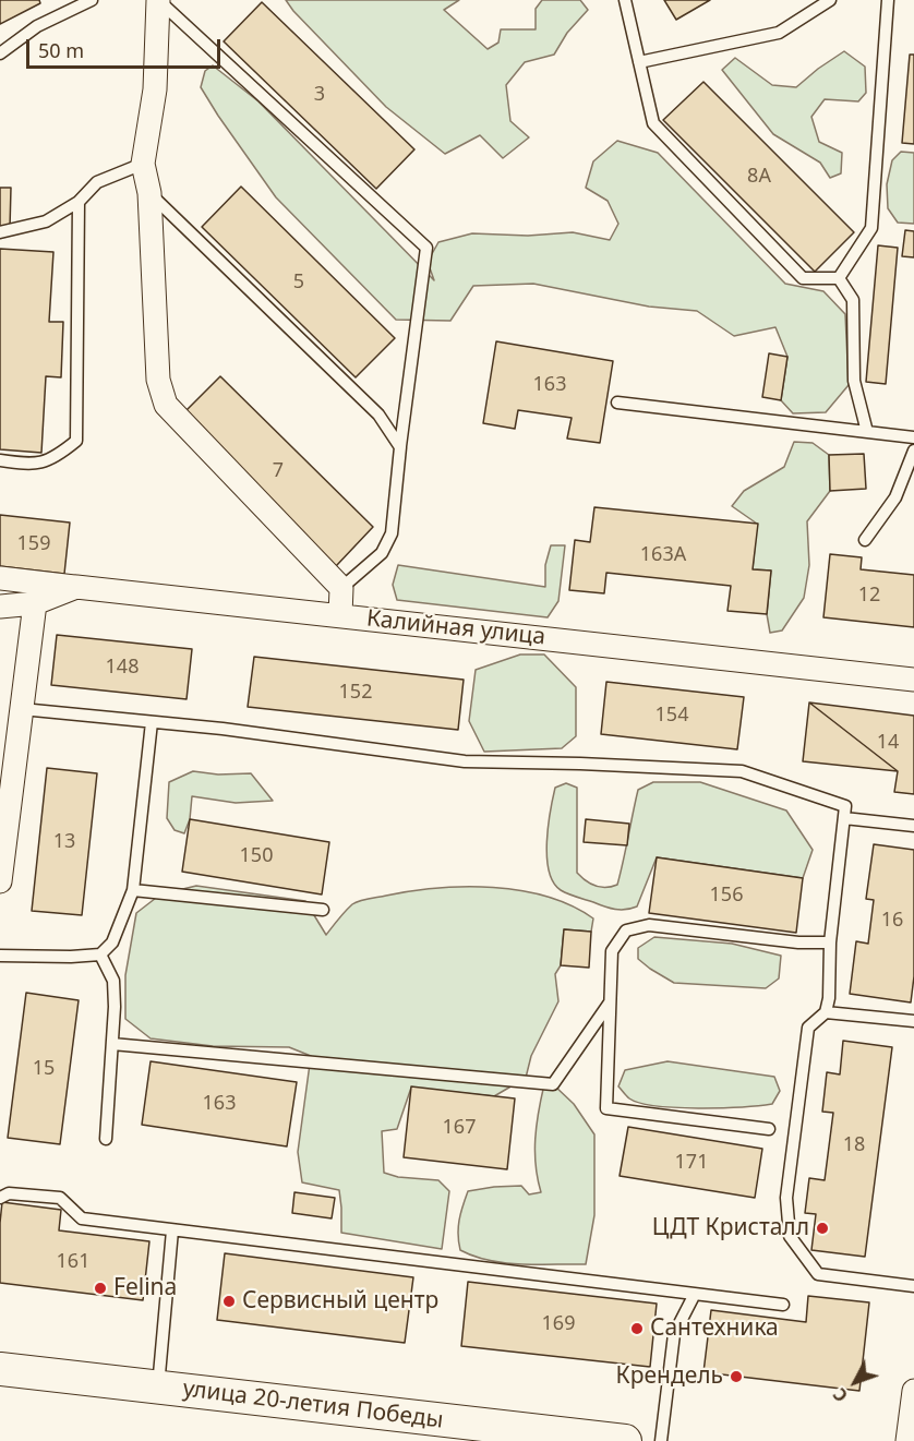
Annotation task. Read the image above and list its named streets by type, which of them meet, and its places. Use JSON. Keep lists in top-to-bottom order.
{
  "streets": {
    "main road": ["улица 20-летия Победы"],
    "street": ["Калийная улица"]
  },
  "places": [
    "ЦДТ Кристалл",
    "Felina",
    "Сервисный центр",
    "Сантехника",
    "Крендель"
  ],
  "house_numbers": [
    "3",
    "8А",
    "5",
    "163",
    "7",
    "159",
    "163А",
    "12",
    "148",
    "152",
    "154",
    "14",
    "13",
    "150",
    "156",
    "16",
    "15",
    "163",
    "167",
    "18",
    "171",
    "161",
    "169"
  ],
  "scale_bar": "50 m",
  "north": "bottom left"
}
